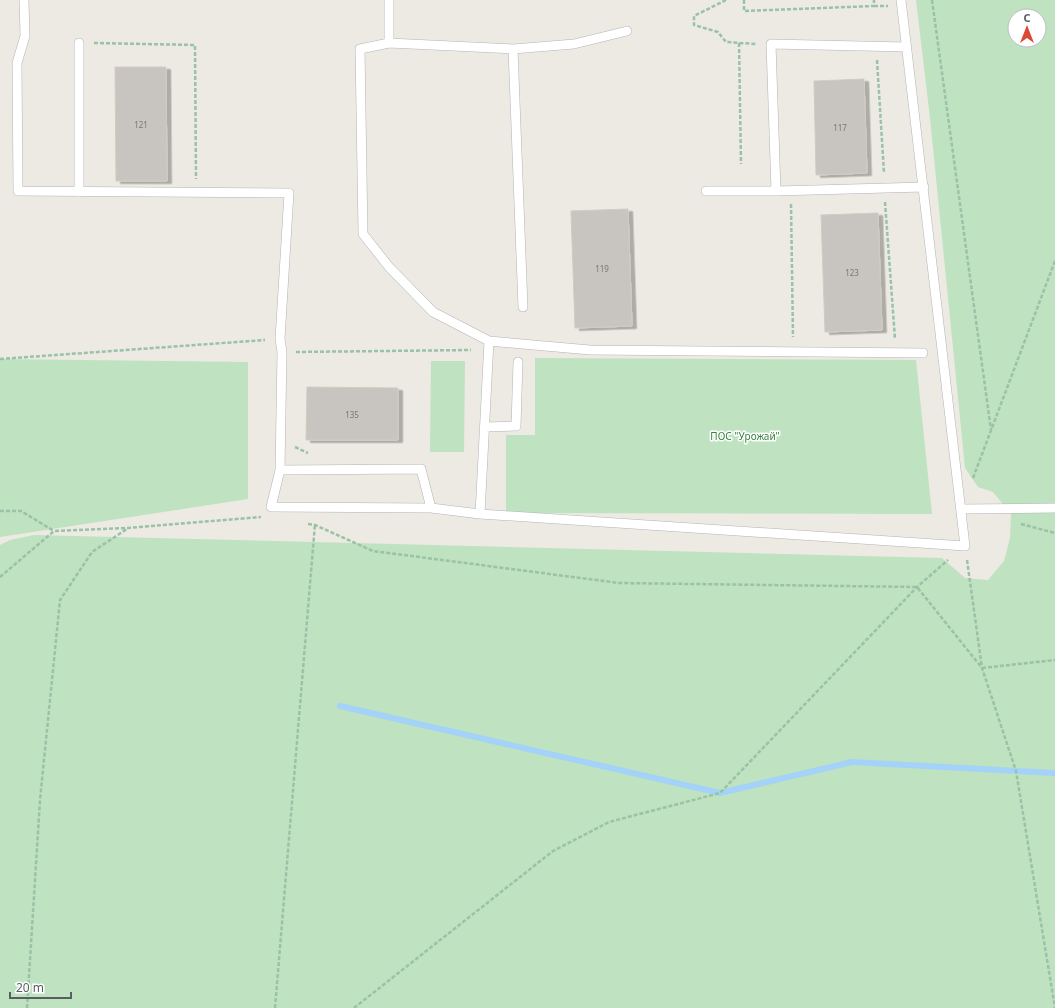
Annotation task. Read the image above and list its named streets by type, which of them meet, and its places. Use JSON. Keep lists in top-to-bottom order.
{
  "parks": ["ПОС \"Урожай\""],
  "house_numbers": [
    "121",
    "117",
    "119",
    "123",
    "135"
  ],
  "scale_bar": "20 m",
  "north": "top"
}
